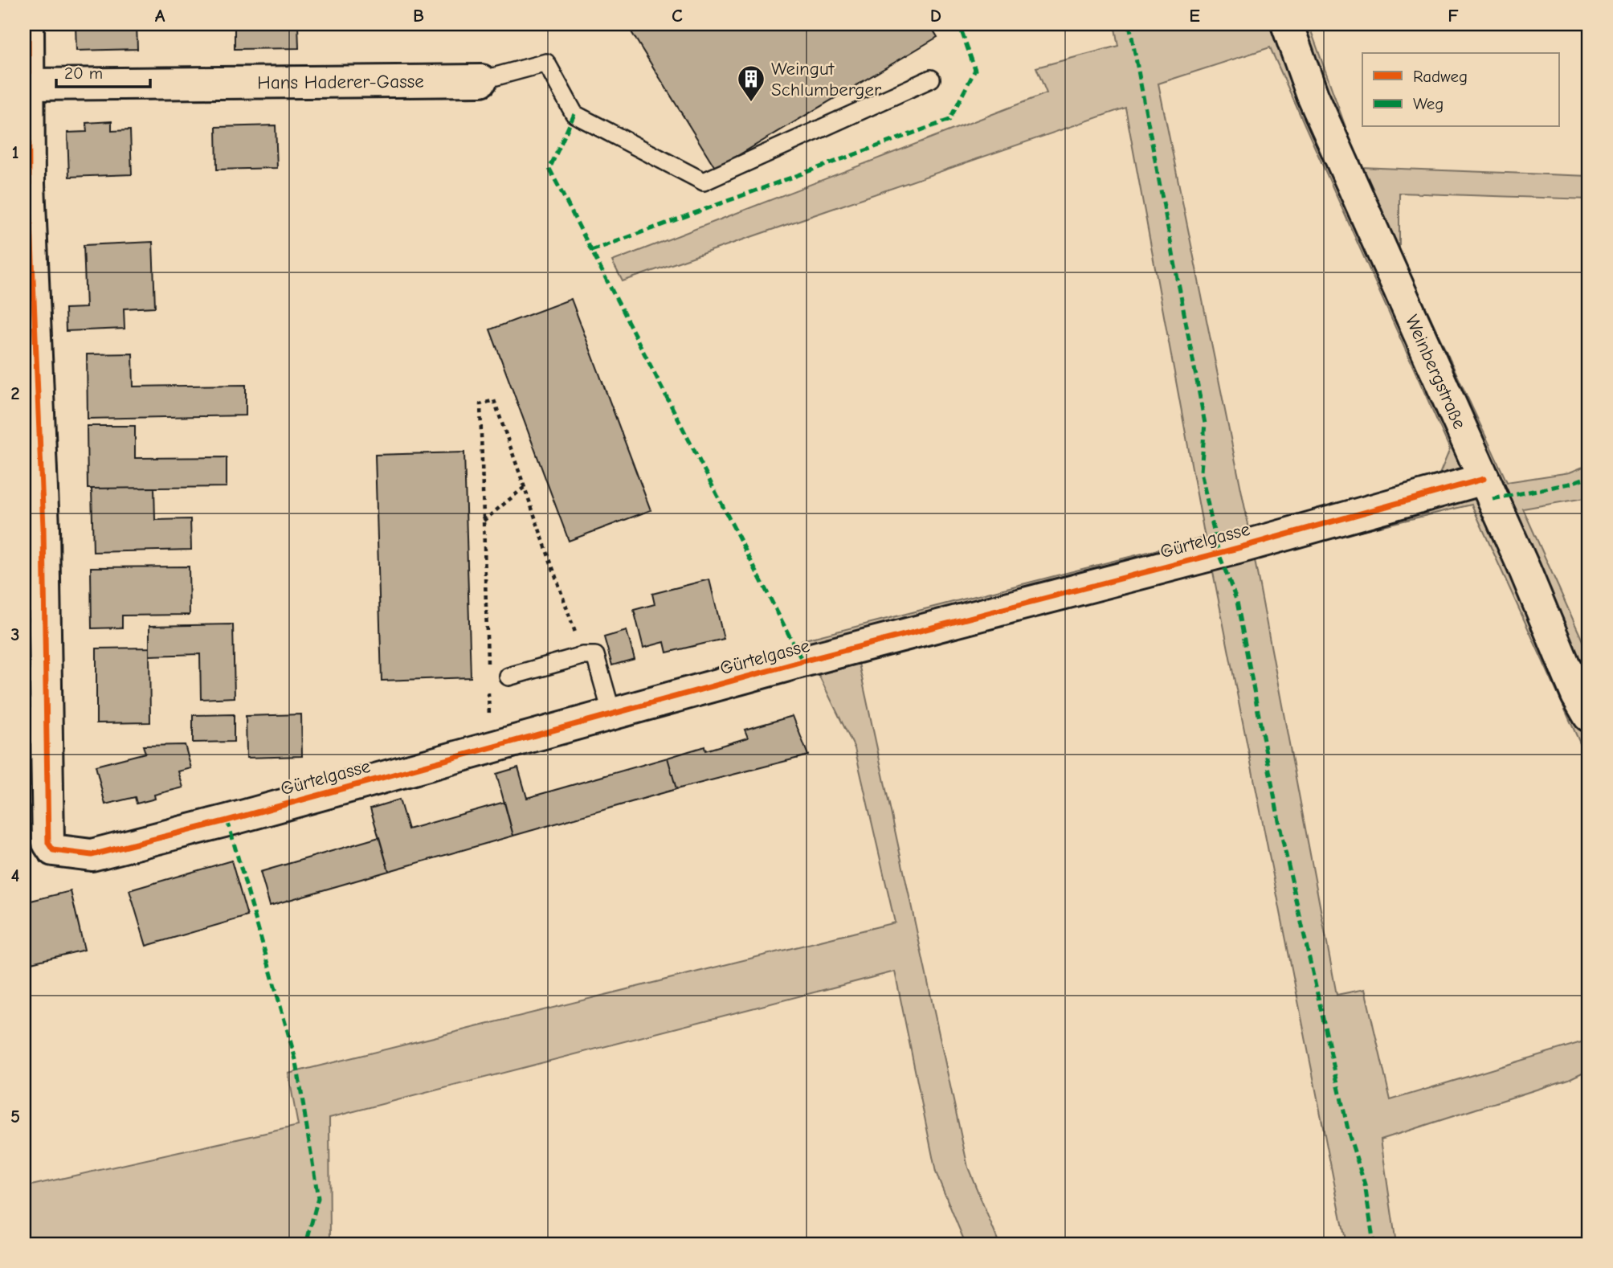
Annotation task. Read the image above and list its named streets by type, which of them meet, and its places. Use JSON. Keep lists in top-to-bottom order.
{
  "streets": {
    "street": ["Hans Haderer-Gasse", "Weinbergstraße", "Gürtelgasse"]
  },
  "crossings": [
    ["Weinbergstraße", "Gürtelgasse"]
  ],
  "places": {
    "building": ["Weingut Schlumberger"]
  },
  "legend": ["Radweg", "Weg"],
  "scale_bar": "20 m",
  "grid": {
    "columns": [
      "A",
      "B",
      "C",
      "D",
      "E",
      "F"
    ],
    "rows": [
      "1",
      "2",
      "3",
      "4",
      "5"
    ]
  }
}
